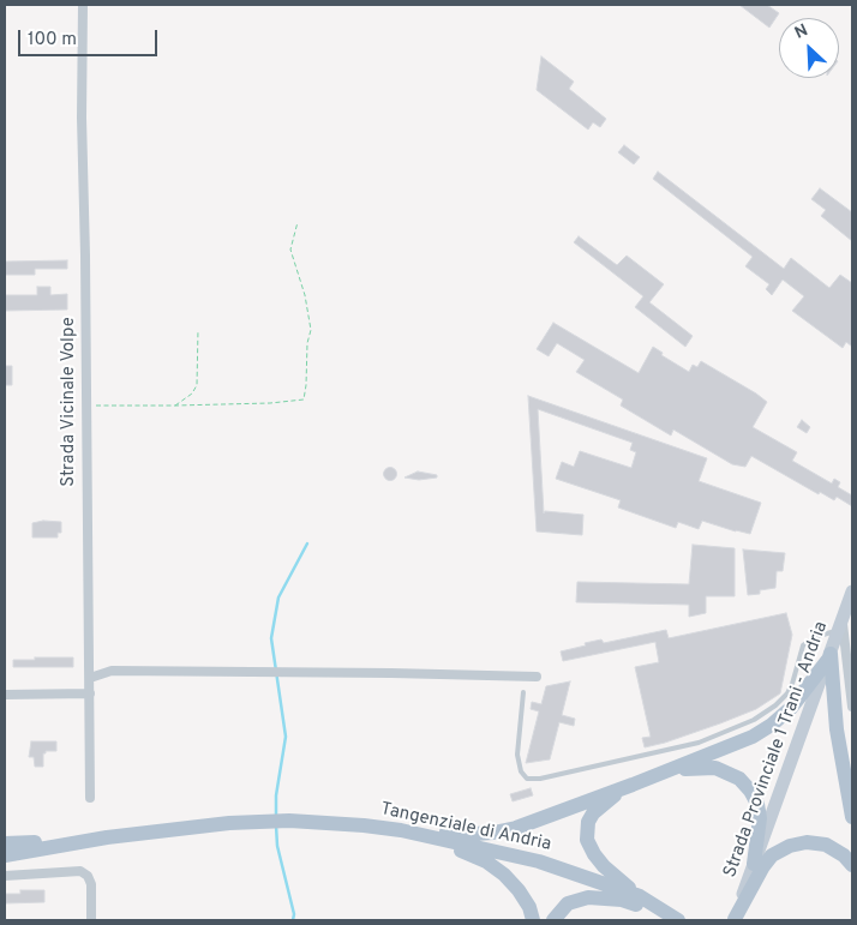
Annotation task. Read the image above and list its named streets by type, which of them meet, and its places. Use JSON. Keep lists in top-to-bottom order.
{
  "streets": {
    "main road": ["Strada Provinciale 1 Trani - Andria", "Tangenziale di Andria"],
    "street": ["Strada Vicinale Volpe"]
  },
  "scale_bar": "100 m",
  "north": "top left"
}
